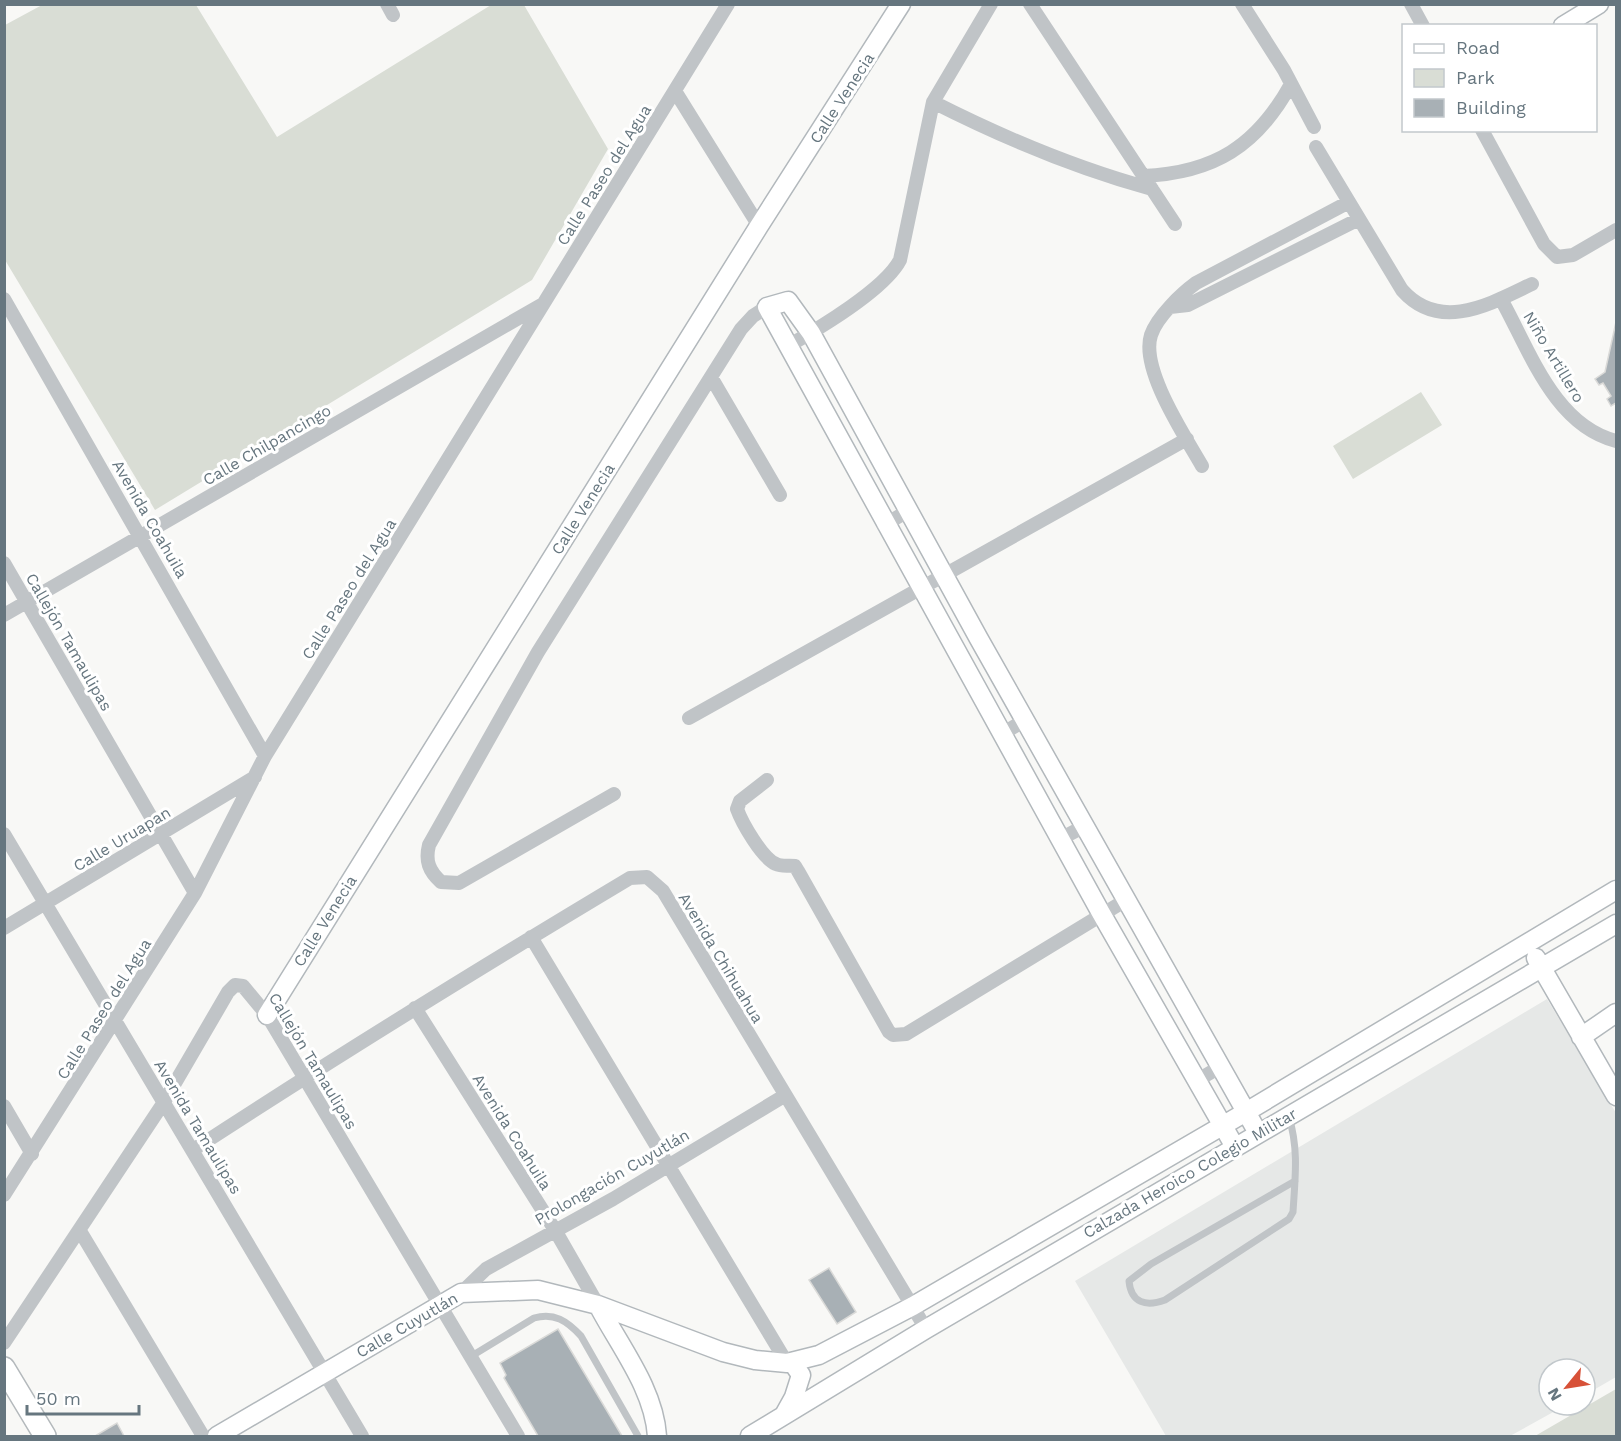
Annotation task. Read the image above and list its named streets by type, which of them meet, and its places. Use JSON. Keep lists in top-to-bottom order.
{
  "streets": {
    "street": [
      "Calle Venecia",
      "Calle Paseo del Agua",
      "Niño Artillero",
      "Calle Chilpancingo",
      "Avenida Coahuila",
      "Callejón Tamaulipas",
      "Calle Uruapan",
      "Avenida Chihuahua",
      "Avenida Tamaulipas",
      "Calzada Heroico Colegio Militar",
      "Prolongación Cuyutlán",
      "Calle Cuyutlán"
    ]
  },
  "crossings": [
    ["Calle Venecia", "Callejón Tamaulipas"],
    ["Calle Paseo del Agua", "Calle Chilpancingo"],
    ["Calle Paseo del Agua", "Avenida Coahuila"],
    ["Calle Paseo del Agua", "Callejón Tamaulipas"],
    ["Calle Paseo del Agua", "Calle Uruapan"],
    ["Calle Paseo del Agua", "Avenida Tamaulipas"],
    ["Calle Chilpancingo", "Avenida Coahuila"],
    ["Calle Chilpancingo", "Callejón Tamaulipas"],
    ["Avenida Coahuila", "Avenida Chihuahua"],
    ["Avenida Coahuila", "Prolongación Cuyutlán"],
    ["Avenida Coahuila", "Calle Cuyutlán"],
    ["Callejón Tamaulipas", "Calle Uruapan"],
    ["Callejón Tamaulipas", "Avenida Chihuahua"],
    ["Callejón Tamaulipas", "Avenida Tamaulipas"],
    ["Callejón Tamaulipas", "Calle Cuyutlán"],
    ["Calle Uruapan", "Avenida Tamaulipas"],
    ["Avenida Chihuahua", "Avenida Tamaulipas"],
    ["Avenida Chihuahua", "Calzada Heroico Colegio Militar"],
    ["Avenida Chihuahua", "Prolongación Cuyutlán"],
    ["Avenida Tamaulipas", "Calle Cuyutlán"],
    ["Calzada Heroico Colegio Militar", "Calle Cuyutlán"],
    ["Prolongación Cuyutlán", "Calle Cuyutlán"]
  ],
  "legend": ["Road", "Park", "Building"],
  "scale_bar": "50 m",
  "north": "bottom left"
}
